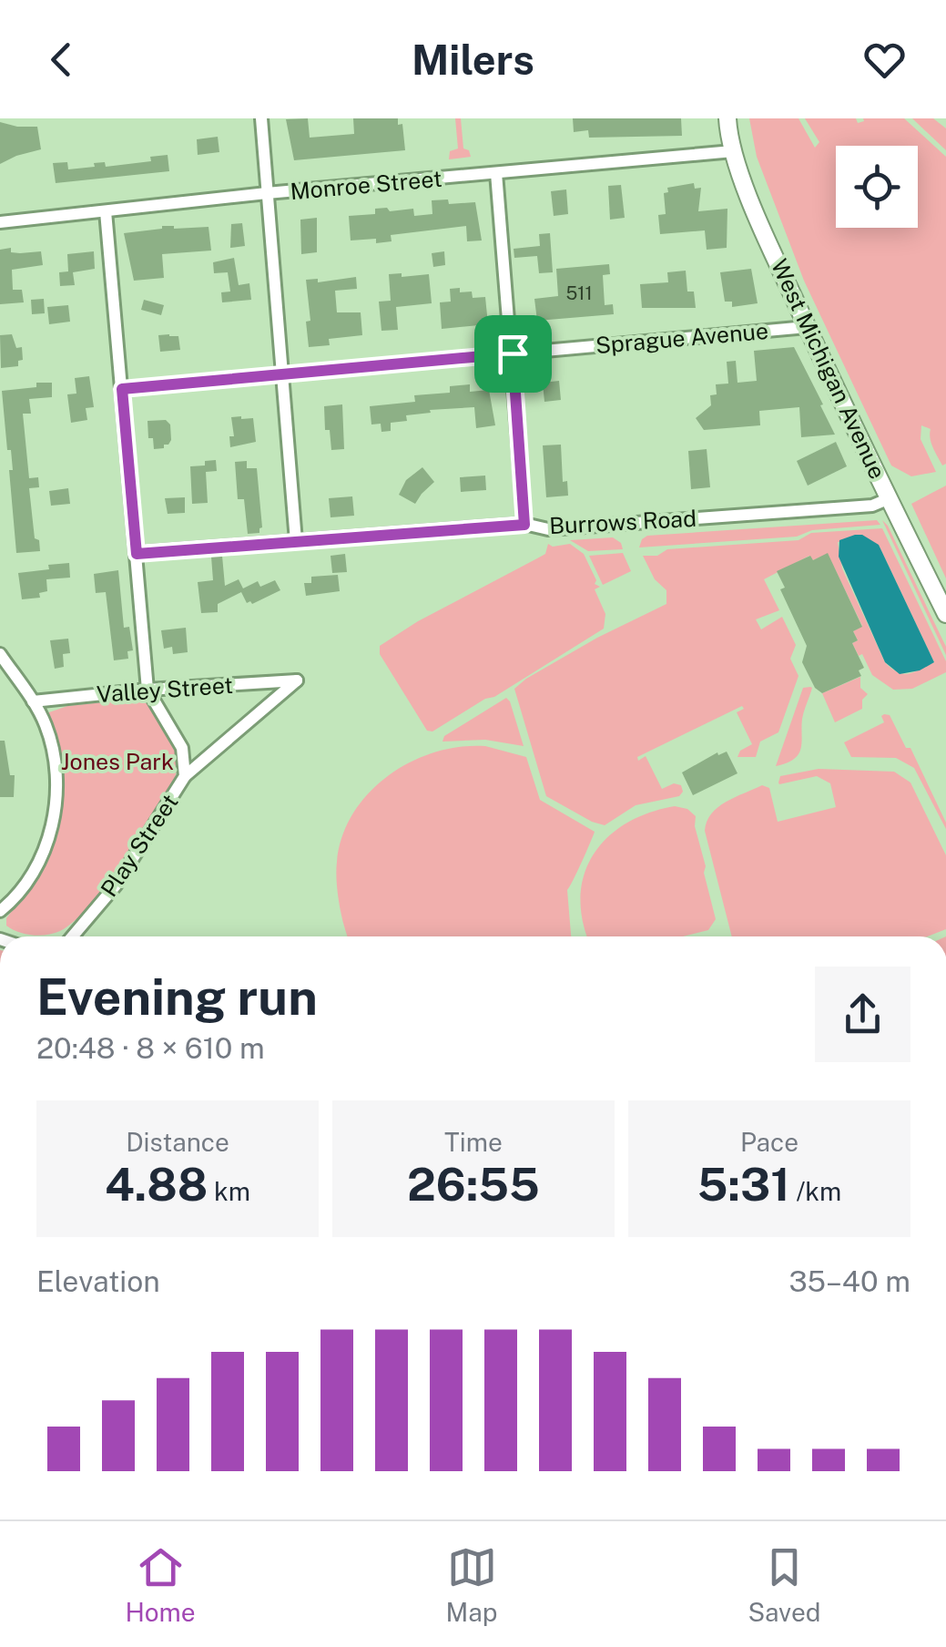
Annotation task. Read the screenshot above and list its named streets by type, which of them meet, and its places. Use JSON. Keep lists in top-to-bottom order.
{
  "streets": {
    "street": [
      "Monroe Street",
      "Sprague Avenue",
      "West Michigan Avenue",
      "Burrows Road",
      "Valley Street",
      "Play Street"
    ]
  },
  "crossings": [
    ["Monroe Street", "West Michigan Avenue"],
    ["Sprague Avenue", "West Michigan Avenue"],
    ["West Michigan Avenue", "Burrows Road"],
    ["Valley Street", "Play Street"]
  ],
  "parks": ["Jones Park"],
  "house_numbers": ["511"],
  "page": {
    "header": "Milers",
    "heading": ["Evening run", "20:48 · 8 × 610 m"],
    "stats": [
      ["Distance", "4.88 km"],
      ["Time", "26:55"],
      ["Pace", "5:31 /km"]
    ],
    "chart": ["Elevation", "35–40 m"],
    "tabs": ["Home", "Map", "Saved"]
  }
}
